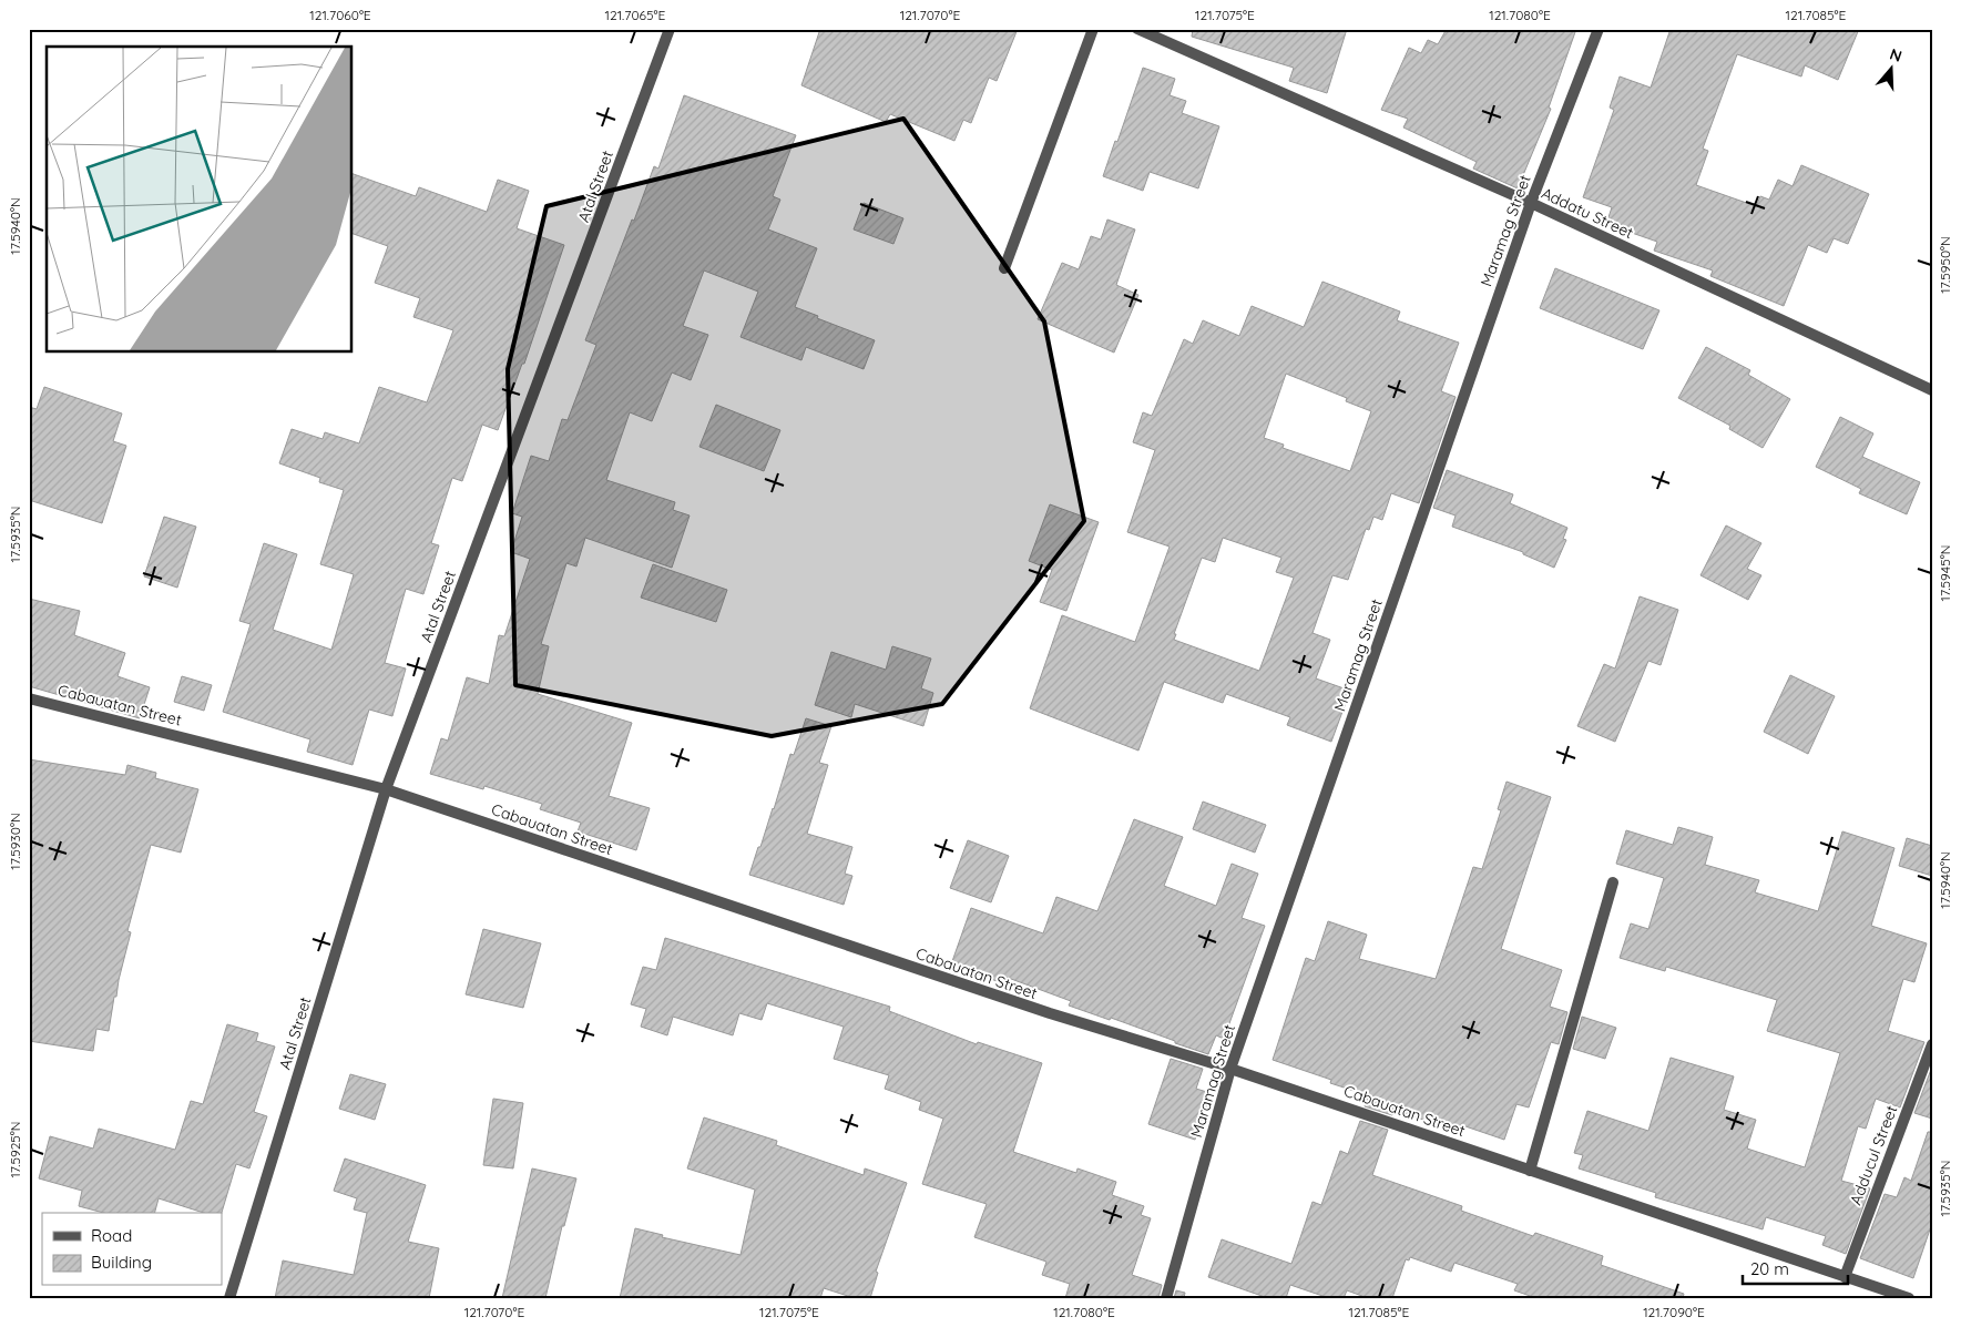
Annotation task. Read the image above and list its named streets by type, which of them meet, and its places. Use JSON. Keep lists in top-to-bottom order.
{
  "streets": {
    "street": [
      "Atal Street",
      "Addatu Street",
      "Maramag Street",
      "Cabauatan Street",
      "Adducul Street"
    ]
  },
  "crossings": [
    ["Atal Street", "Cabauatan Street"],
    ["Addatu Street", "Maramag Street"],
    ["Maramag Street", "Cabauatan Street"],
    ["Cabauatan Street", "Adducul Street"]
  ],
  "legend": ["Road", "Building"],
  "scale_bar": "20 m",
  "north": "top",
  "coordinates": [
    "121.7060°E",
    "121.7065°E",
    "121.7070°E",
    "121.7075°E",
    "121.7080°E",
    "121.7085°E",
    "17.5940°N",
    "17.5950°N",
    "17.5935°N",
    "17.5945°N",
    "17.5930°N",
    "17.5925°N",
    "121.7090°E"
  ]
}
